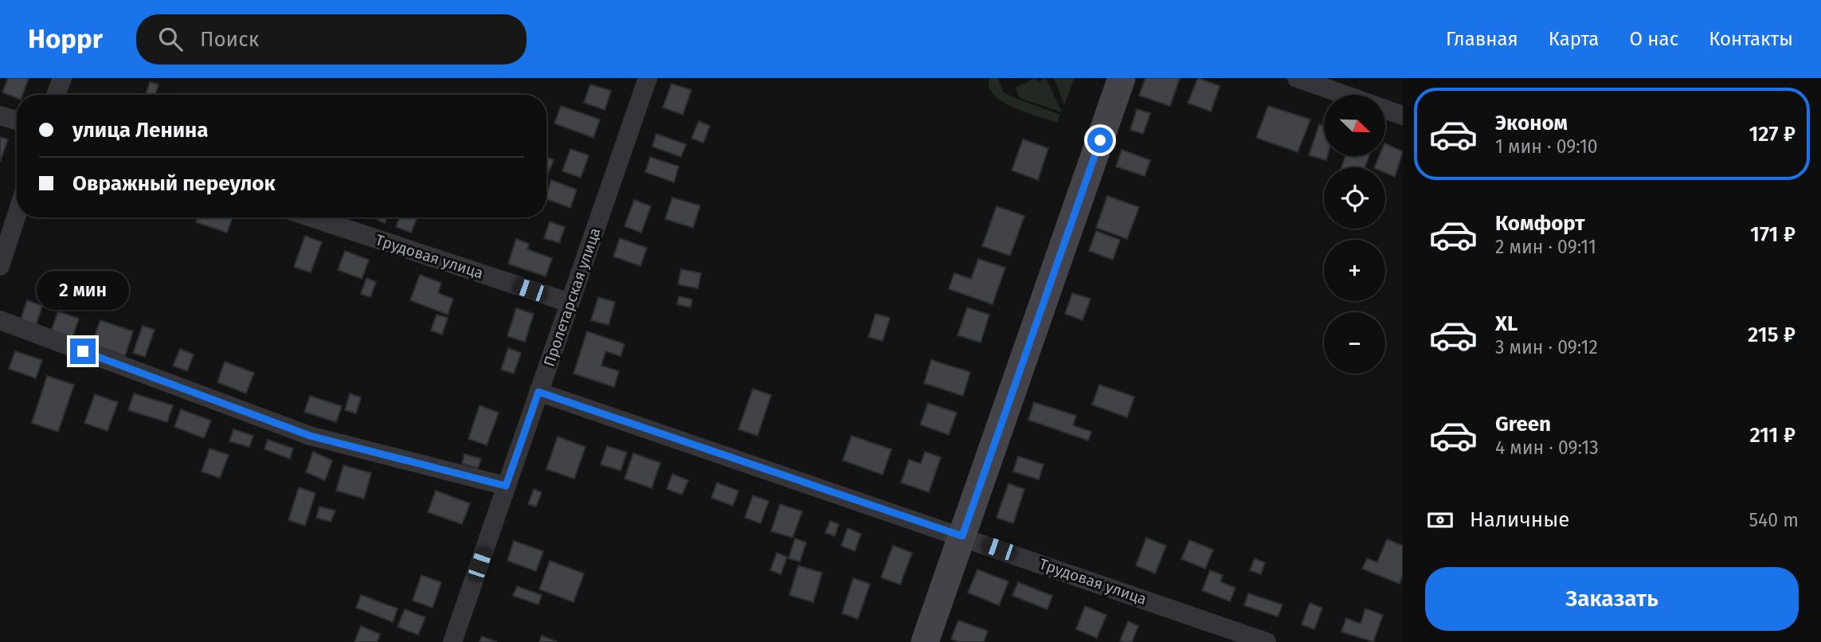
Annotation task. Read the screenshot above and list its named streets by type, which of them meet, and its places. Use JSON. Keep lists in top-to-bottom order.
{
  "streets": {
    "street": ["Трудовая улица", "Пролетарская улица"]
  },
  "crossings": [
    ["Трудовая улица", "Пролетарская улица"]
  ],
  "north": "bottom right",
  "page": {
    "header": "Hoppr",
    "search": "Поиск",
    "nav": [
      "Главная",
      "Карта",
      "О нас",
      "Контакты"
    ],
    "list": [
      {
        "name": "Эконом",
        "note": "1 мин · 09:10",
        "value": "127 ₽"
      },
      {
        "name": "Комфорт",
        "note": "2 мин · 09:11",
        "value": "171 ₽"
      },
      {
        "name": "XL",
        "note": "3 мин · 09:12",
        "value": "215 ₽"
      },
      {
        "name": "Green",
        "note": "4 мин · 09:13",
        "value": "211 ₽"
      }
    ],
    "map_buttons": ["+", "−"],
    "banner": ["улица Ленина", "Овражный переулок"],
    "bubble": "2 мин",
    "pay": ["Наличные", "540 m"],
    "buttons": "Заказать"
  }
}
